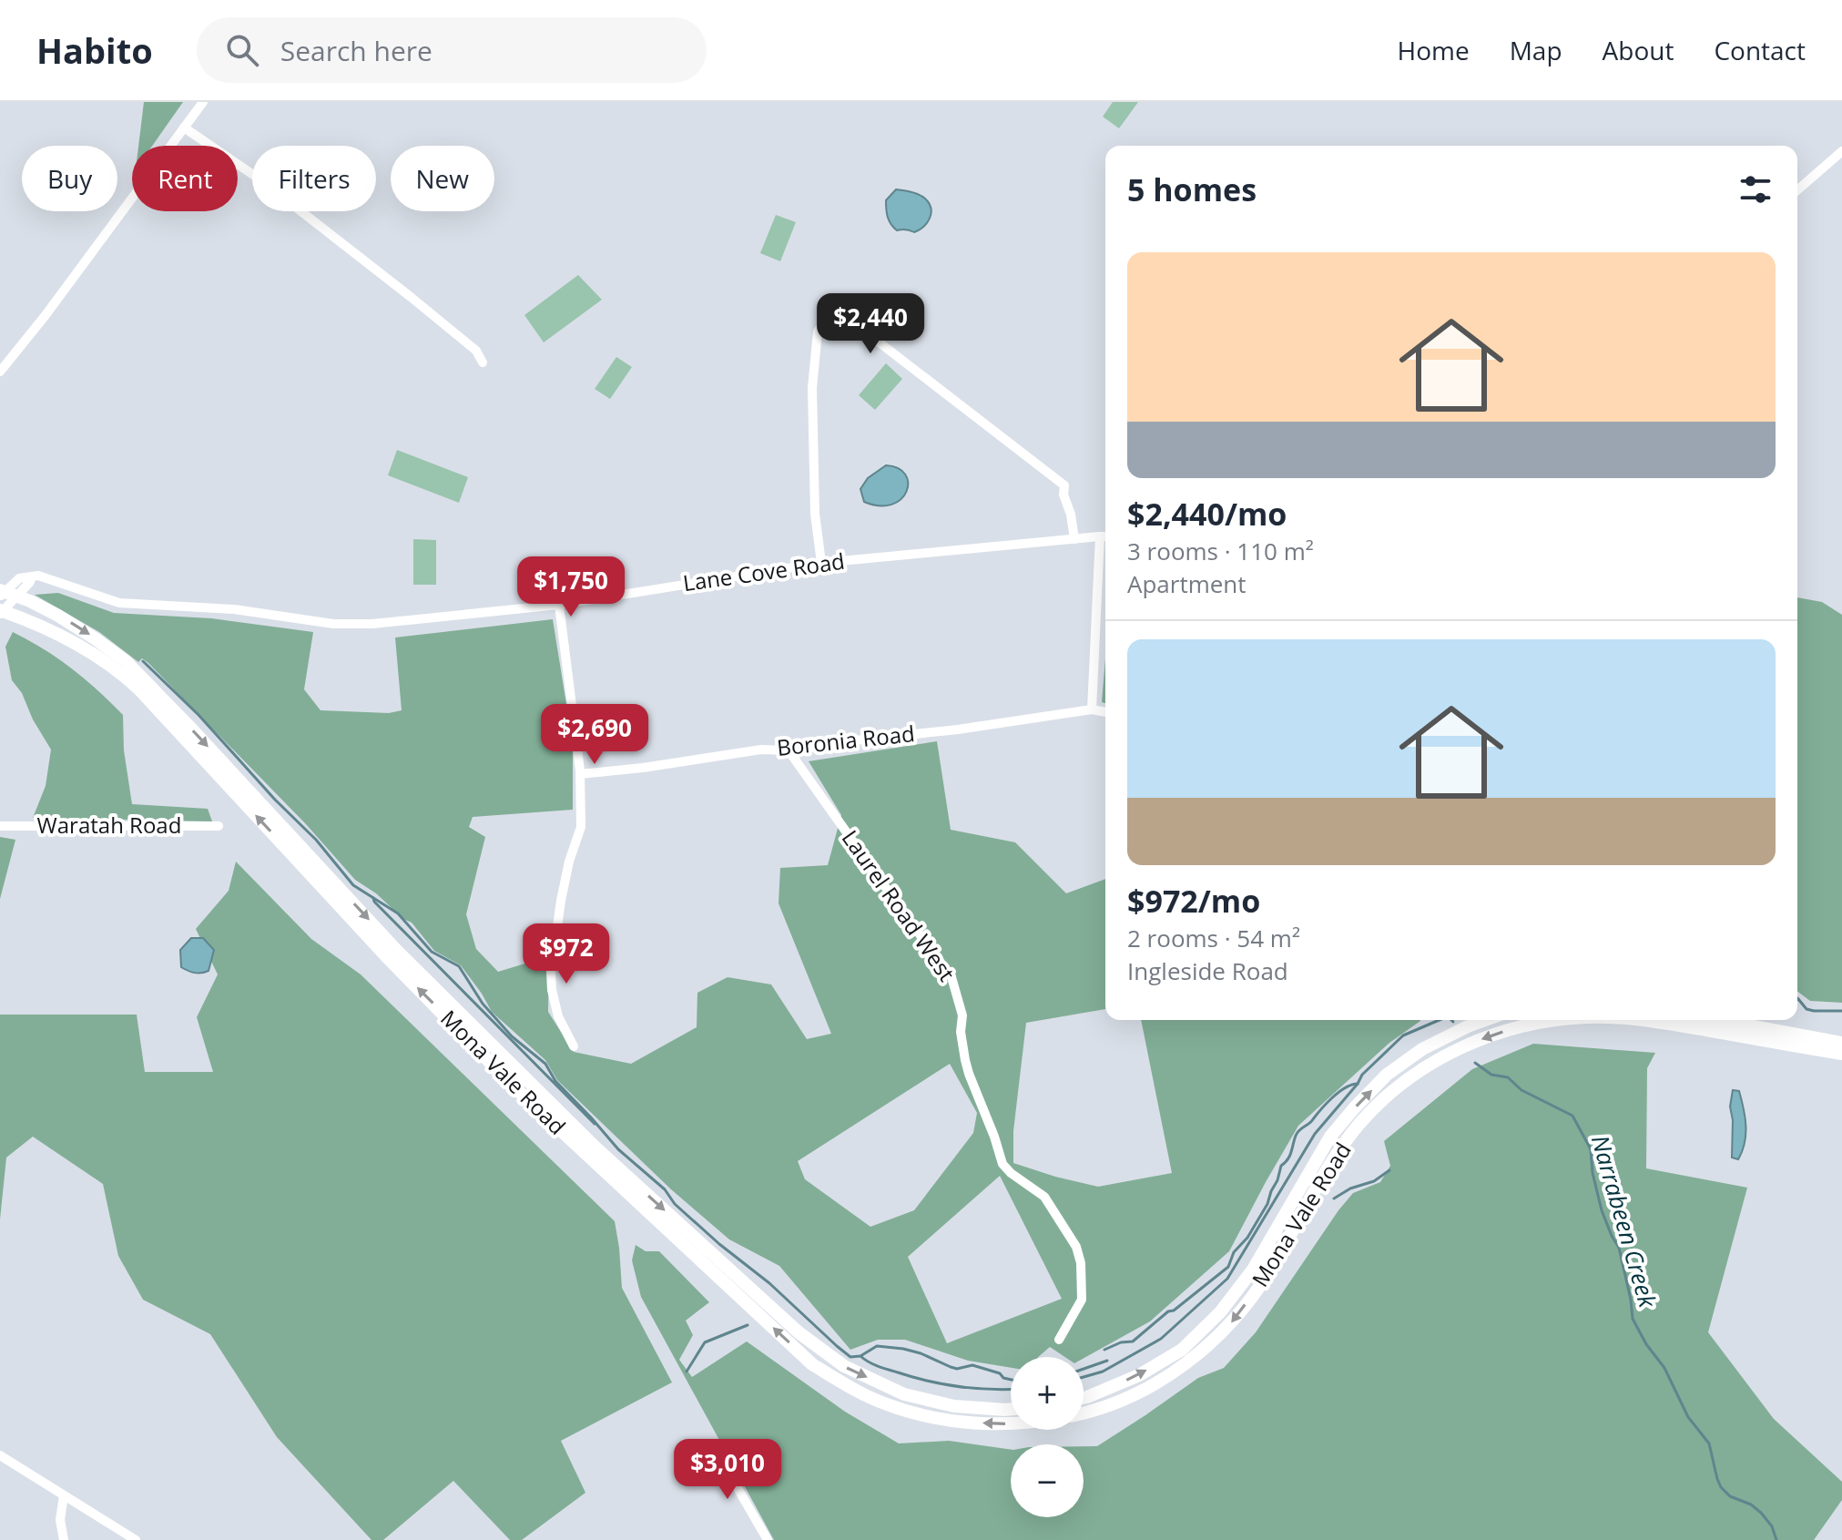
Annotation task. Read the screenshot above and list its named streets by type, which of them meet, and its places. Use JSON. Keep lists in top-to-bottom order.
{
  "streets": {
    "highway": ["Mona Vale Road"],
    "street": [
      "Lane Cove Road",
      "Boronia Road",
      "Waratah Road",
      "Laurel Road West"
    ]
  },
  "crossings": [
    ["Lane Cove Road", "Mona Vale Road"],
    ["Boronia Road", "Laurel Road West"]
  ],
  "water": ["Narrabeen Creek"],
  "page": {
    "header": "Habito",
    "search": "Search here",
    "nav": [
      "Home",
      "Map",
      "About",
      "Contact"
    ],
    "chip": [
      "Buy",
      "Rent",
      "Filters",
      "New"
    ],
    "heading": "5 homes",
    "list": [
      {
        "name": "$2,440/mo",
        "note": "3 rooms · 110 m² · Apartment"
      },
      {
        "name": "$972/mo",
        "note": "2 rooms · 54 m² · Ingleside Road"
      }
    ],
    "price": [
      "$2,440",
      "$1,750",
      "$2,690",
      "$972",
      "$3,010"
    ],
    "map_buttons": ["+", "−"]
  }
}
